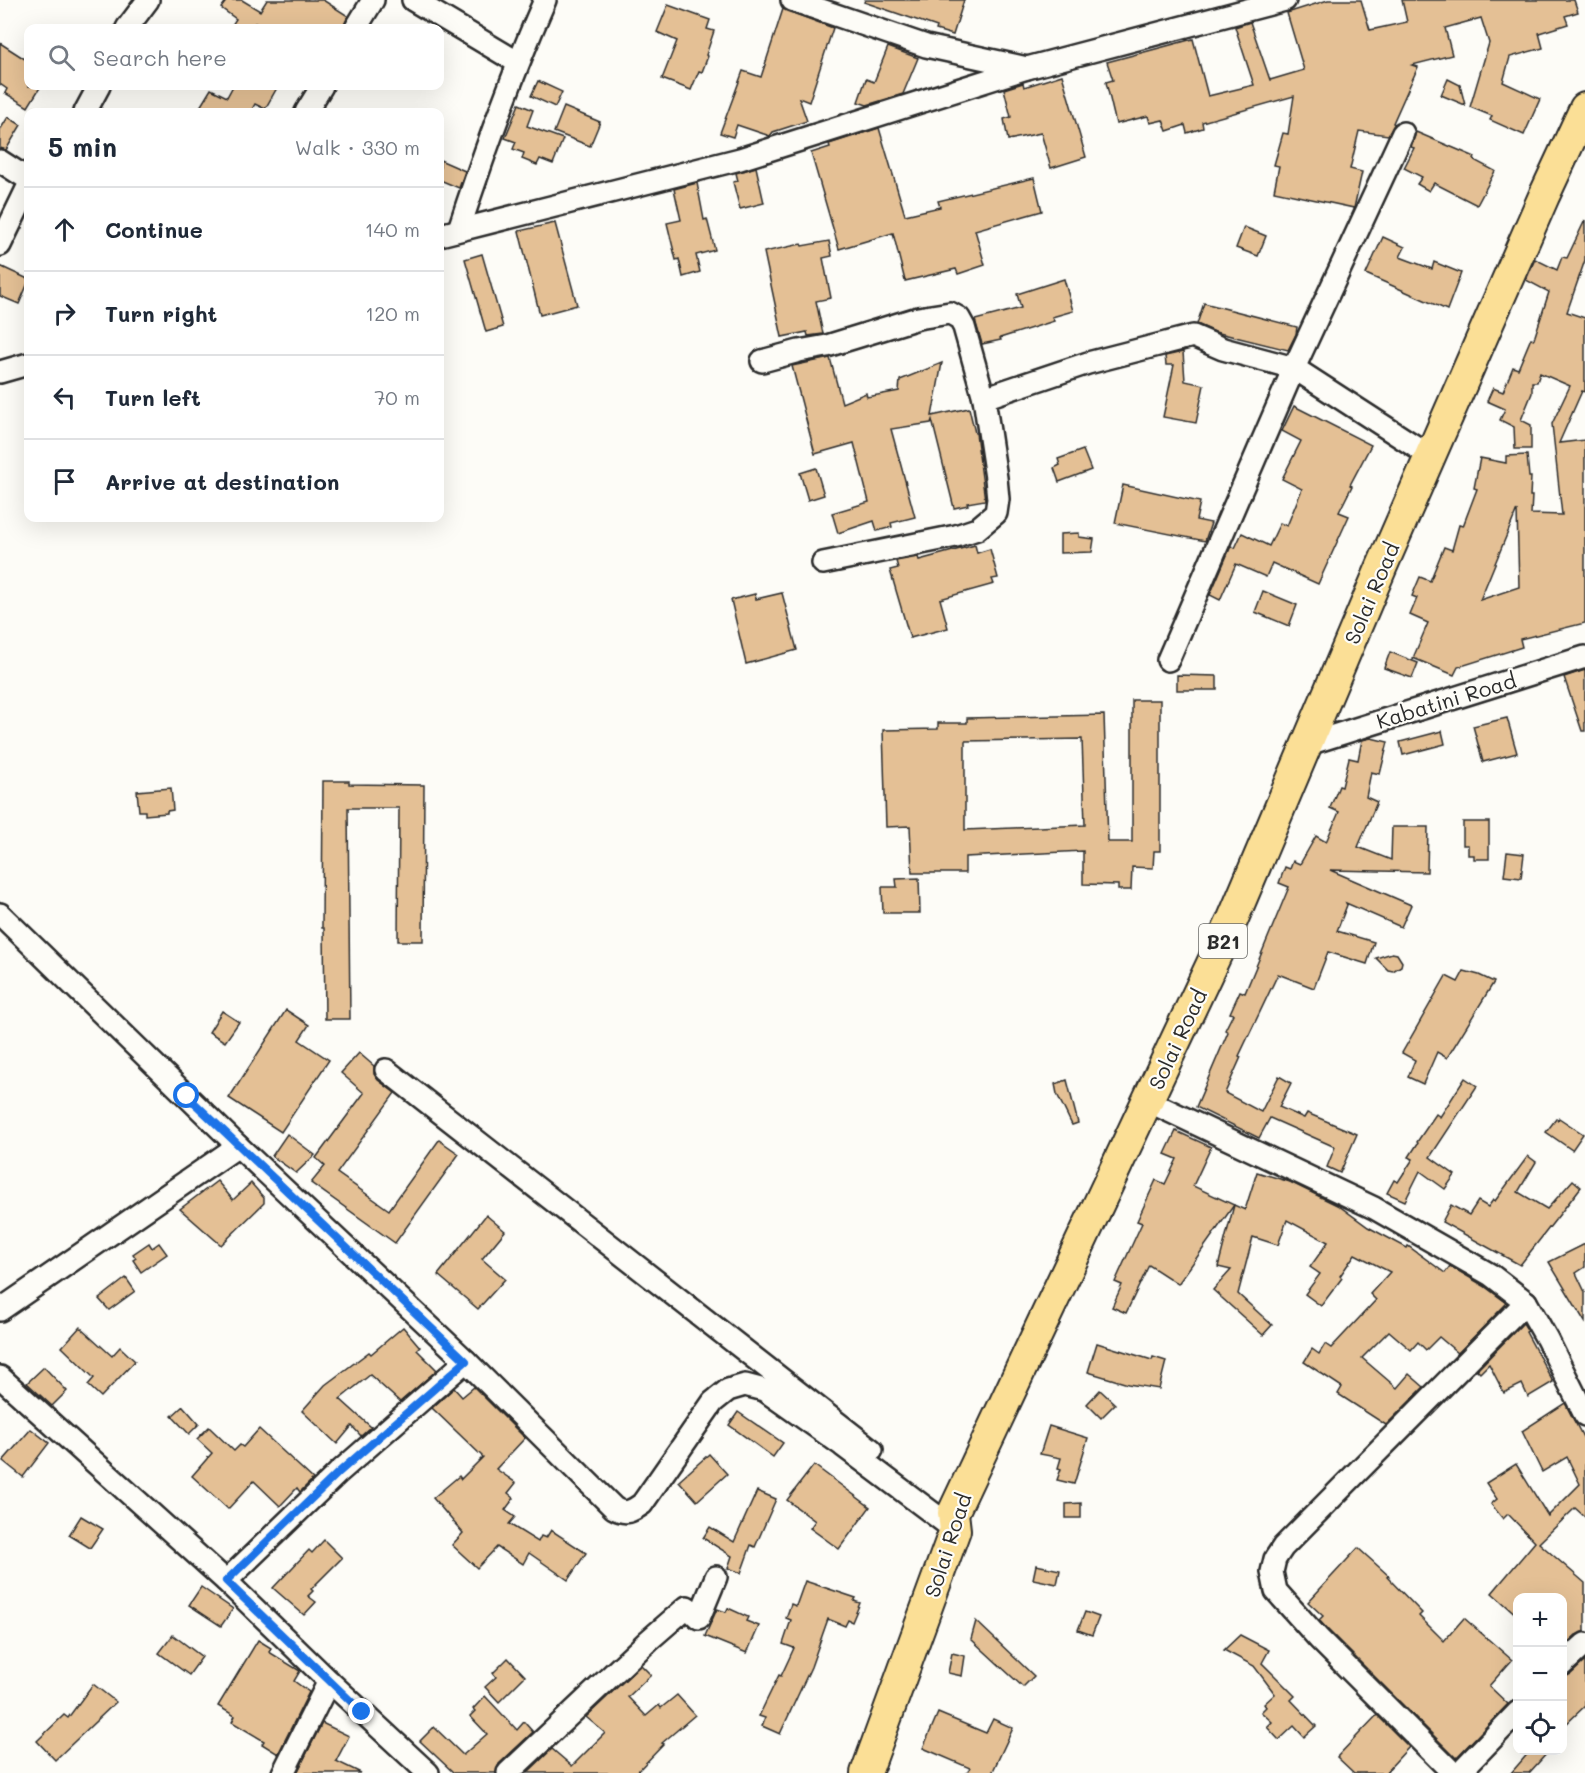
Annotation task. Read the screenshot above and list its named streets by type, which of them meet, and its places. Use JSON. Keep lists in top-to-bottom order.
{
  "streets": {
    "highway": ["Solai Road", "B21"],
    "street": ["Kabatini Road"]
  },
  "crossings": [
    ["Solai Road", "Kabatini Road"]
  ],
  "page": {
    "search": "Search here",
    "heading": ["5 min", "Walk · 330 m"],
    "list": [
      ["Continue", "140 m"],
      ["Turn right", "120 m"],
      ["Turn left", "70 m"],
      "Arrive at destination"
    ],
    "map_buttons": ["+", "−"]
  }
}
